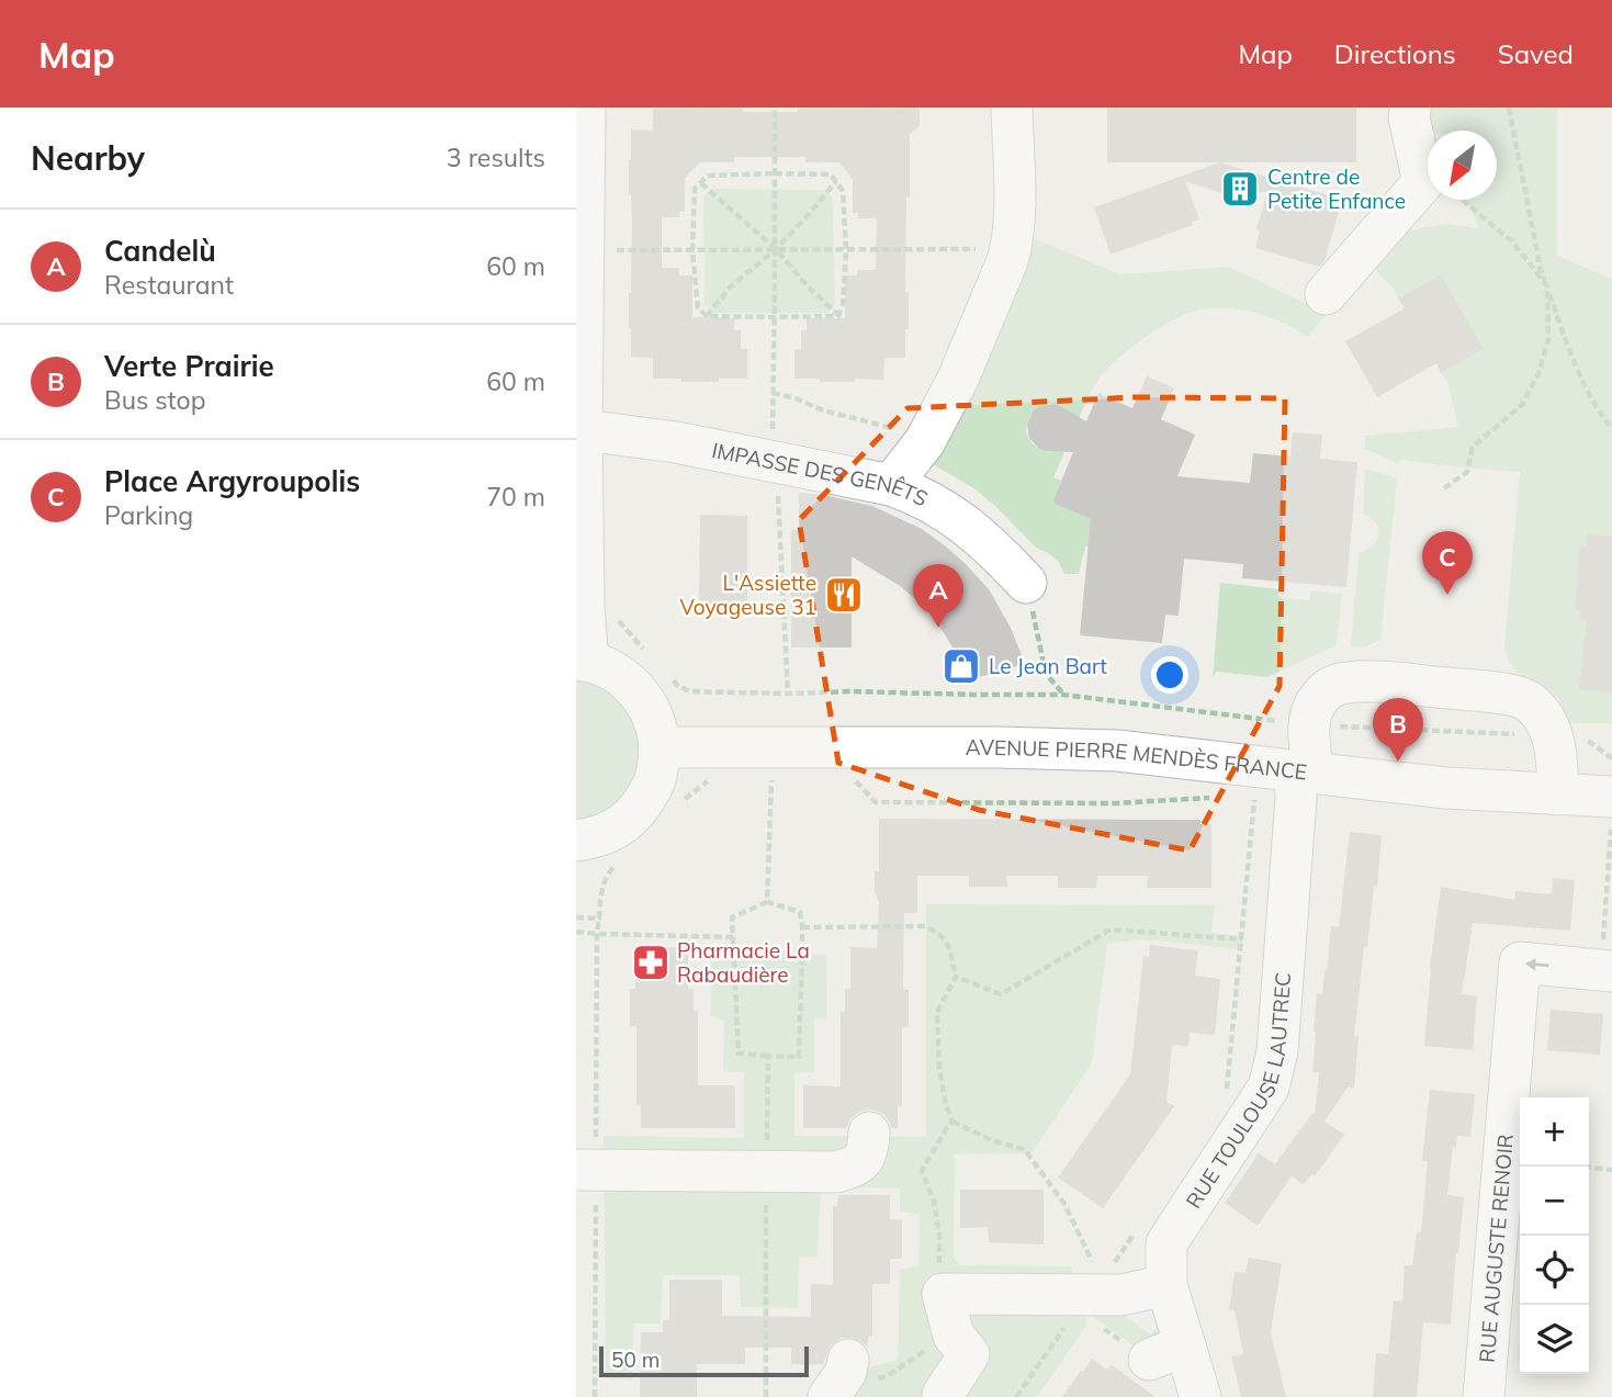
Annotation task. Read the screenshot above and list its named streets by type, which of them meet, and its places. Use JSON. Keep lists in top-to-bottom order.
{
  "streets": {
    "street": [
      "IMPASSE DES GENÊTS",
      "AVENUE PIERRE MENDÈS FRANCE",
      "RUE TOULOUSE LAUTREC",
      "RUE AUGUSTE RENOIR"
    ]
  },
  "crossings": [
    ["AVENUE PIERRE MENDÈS FRANCE", "RUE TOULOUSE LAUTREC"]
  ],
  "one_way": ["RUE AUGUSTE RENOIR"],
  "places": {
    "building": ["Centre de Petite Enfance"],
    "restaurant": ["L'Assiette Voyageuse 31"],
    "shop": ["Le Jean Bart"],
    "pharmacy": ["Pharmacie La Rabaudière"]
  },
  "scale_bar": "50 m",
  "north": "bottom left",
  "page": {
    "header": "Map",
    "nav": ["Map", "Directions", "Saved"],
    "heading": ["Nearby", "3 results"],
    "list": [
      {
        "mark": "A",
        "name": "Candelù",
        "note": "Restaurant",
        "value": "60 m"
      },
      {
        "mark": "B",
        "name": "Verte Prairie",
        "note": "Bus stop",
        "value": "60 m"
      },
      {
        "mark": "C",
        "name": "Place Argyroupolis",
        "note": "Parking",
        "value": "70 m"
      }
    ],
    "pins": ["C", "A", "B"],
    "map_buttons": ["+", "−"],
    "scale": "50 m"
  }
}
